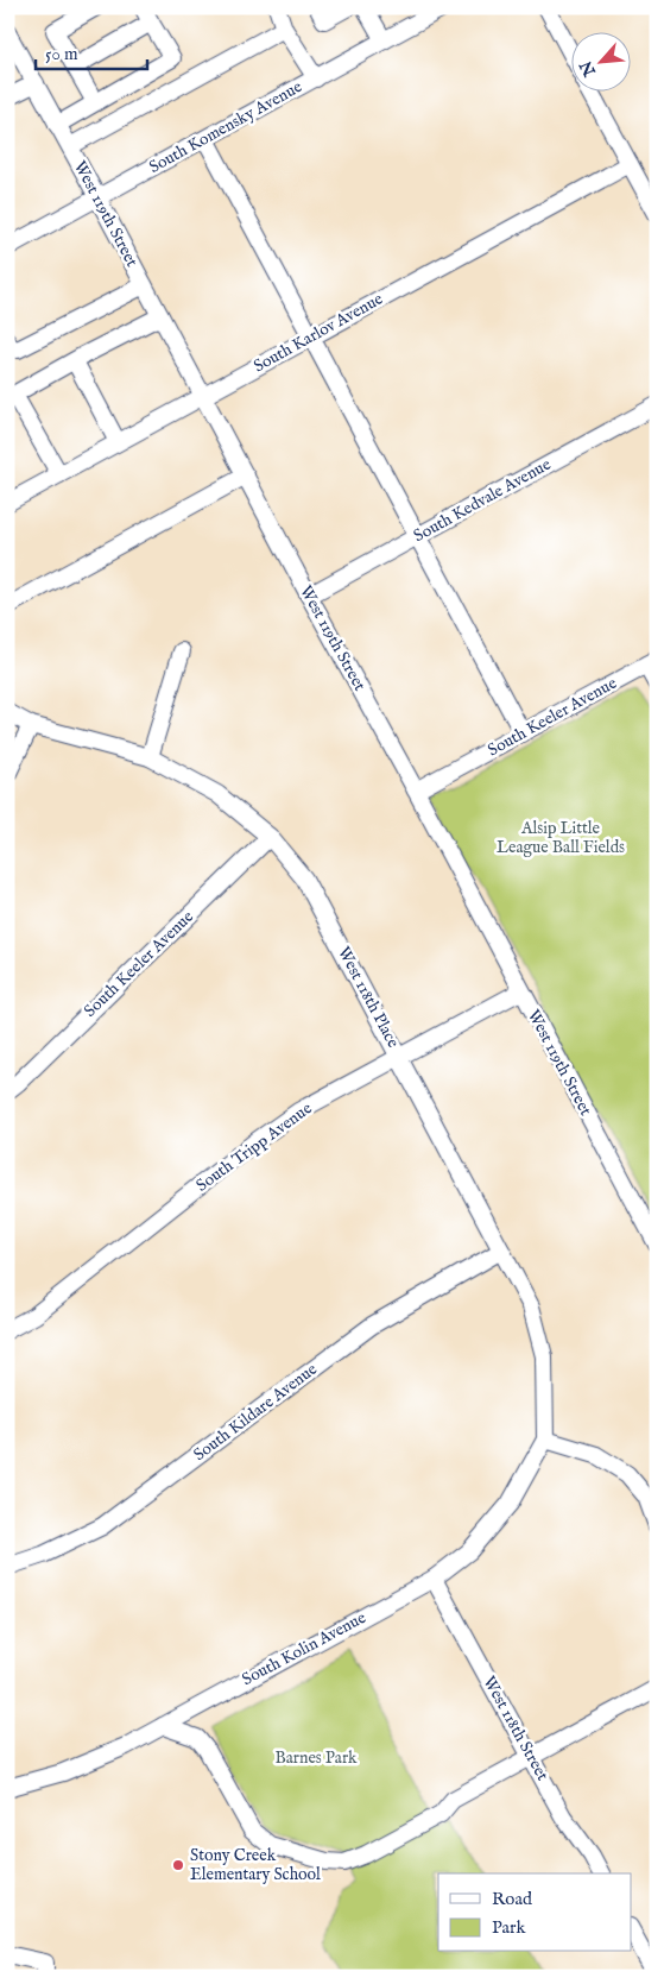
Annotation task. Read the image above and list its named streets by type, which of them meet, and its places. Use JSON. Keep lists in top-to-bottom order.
{
  "streets": {
    "street": [
      "South Komensky Avenue",
      "West 119th Street",
      "South Karlov Avenue",
      "South Kedvale Avenue",
      "South Keeler Avenue",
      "West 118th Place",
      "South Tripp Avenue",
      "South Kildare Avenue",
      "South Kolin Avenue",
      "West 118th Street"
    ]
  },
  "crossings": [
    ["South Komensky Avenue", "West 119th Street"],
    ["West 119th Street", "South Karlov Avenue"],
    ["West 119th Street", "South Kedvale Avenue"],
    ["West 119th Street", "South Keeler Avenue"],
    ["West 119th Street", "South Tripp Avenue"],
    ["South Keeler Avenue", "West 118th Place"],
    ["West 118th Place", "South Tripp Avenue"],
    ["West 118th Place", "South Kildare Avenue"],
    ["West 118th Place", "South Kolin Avenue"],
    ["South Kolin Avenue", "West 118th Street"]
  ],
  "parks": ["Alsip Little League Ball Fields", "Barnes Park"],
  "places": ["Stony Creek Elementary School"],
  "legend": ["Road", "Park"],
  "scale_bar": "50 m",
  "north": "bottom left"
}
